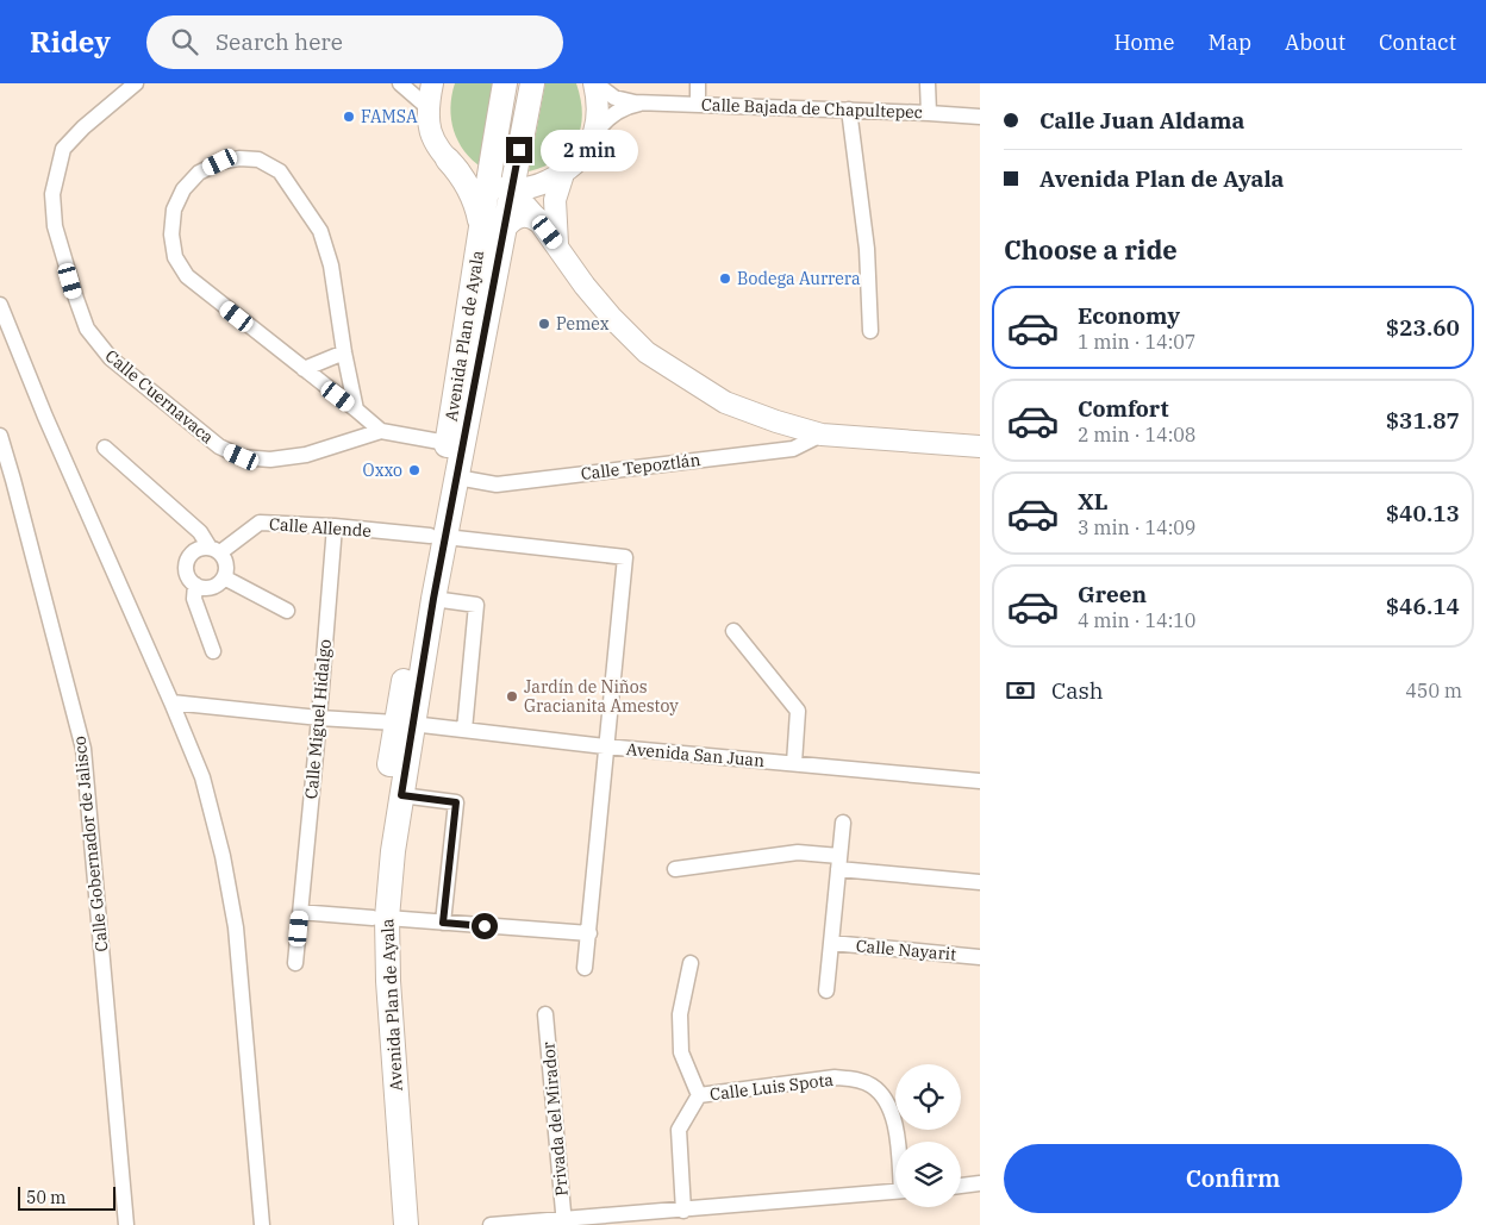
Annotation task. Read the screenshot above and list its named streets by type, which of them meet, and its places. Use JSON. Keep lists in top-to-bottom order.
{
  "streets": {
    "main road": ["Avenida Plan de Ayala"],
    "street": [
      "Calle Bajada de Chapultepec",
      "Calle Cuernavaca",
      "Calle Tepoztlán",
      "Calle Allende",
      "Calle Miguel Hidalgo",
      "Avenida San Juan",
      "Calle Gobernador de Jalisco",
      "Calle Nayarit",
      "Calle Luis Spota",
      "Privada del Mirador"
    ]
  },
  "crossings": [
    ["Avenida Plan de Ayala", "Calle Cuernavaca"],
    ["Avenida Plan de Ayala", "Calle Tepoztlán"],
    ["Avenida Plan de Ayala", "Calle Allende"],
    ["Avenida Plan de Ayala", "Avenida San Juan"],
    ["Calle Allende", "Calle Miguel Hidalgo"],
    ["Calle Allende", "Avenida San Juan"],
    ["Calle Miguel Hidalgo", "Avenida San Juan"]
  ],
  "places": [
    "FAMSA",
    "Bodega Aurrera",
    "Pemex",
    "Oxxo",
    "Jardín de Niños Gracianita Amestoy"
  ],
  "scale_bar": "50 m",
  "page": {
    "header": "Ridey",
    "search": "Search here",
    "nav": [
      "Home",
      "Map",
      "About",
      "Contact"
    ],
    "banner": ["Calle Juan Aldama", "Avenida Plan de Ayala"],
    "bubble": "2 min",
    "heading": "Choose a ride",
    "list": [
      {
        "name": "Economy",
        "note": "1 min · 14:07",
        "value": "$23.60"
      },
      {
        "name": "Comfort",
        "note": "2 min · 14:08",
        "value": "$31.87"
      },
      {
        "name": "XL",
        "note": "3 min · 14:09",
        "value": "$40.13"
      },
      {
        "name": "Green",
        "note": "4 min · 14:10",
        "value": "$46.14"
      }
    ],
    "pay": ["Cash", "450 m"],
    "buttons": "Confirm",
    "scale": "50 m"
  }
}
